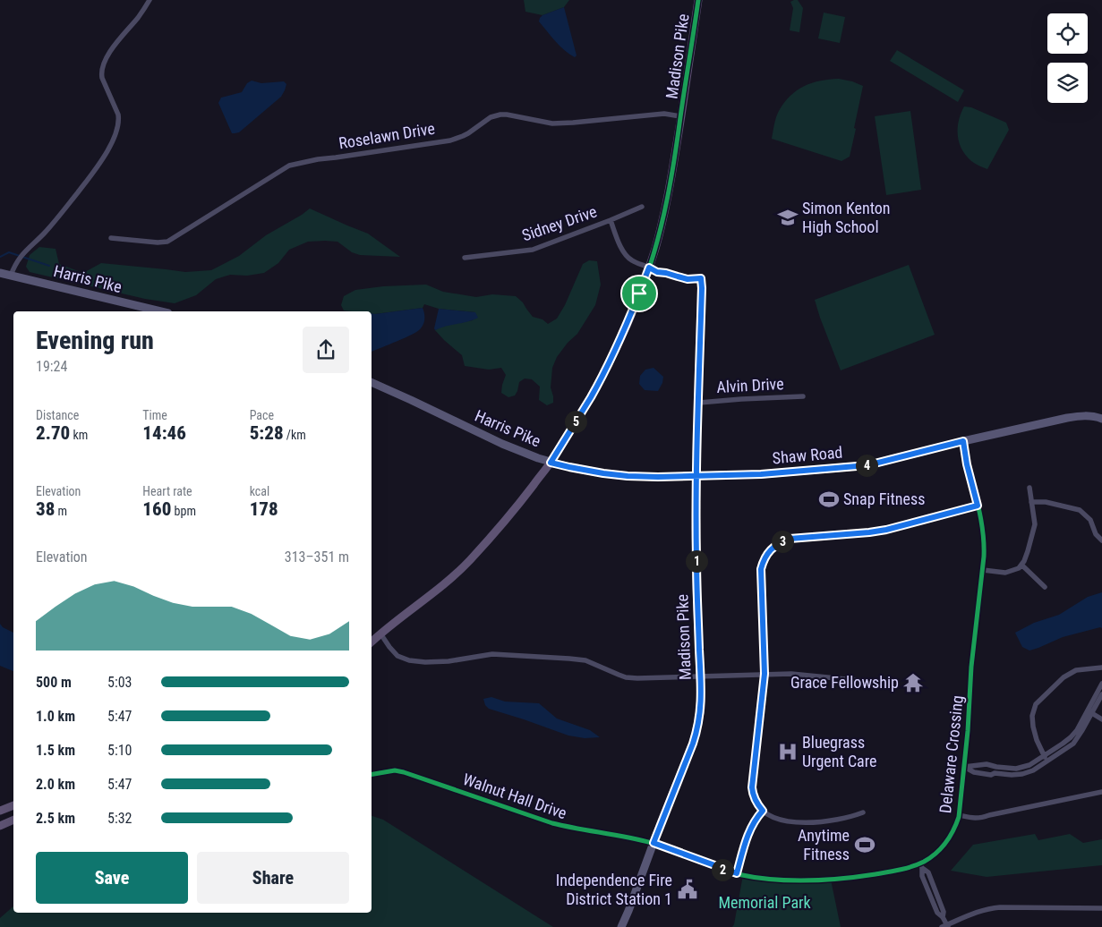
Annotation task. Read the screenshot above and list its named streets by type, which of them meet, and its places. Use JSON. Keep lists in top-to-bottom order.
{
  "streets": {
    "main road": ["Madison Pike", "Harris Pike", "Shaw Road"],
    "street": [
      "Roselawn Drive",
      "Sidney Drive",
      "Alvin Drive",
      "Delaware Crossing",
      "Walnut Hall Drive"
    ]
  },
  "crossings": [
    ["Madison Pike", "Roselawn Drive"],
    ["Madison Pike", "Sidney Drive"],
    ["Madison Pike", "Harris Pike"],
    ["Madison Pike", "Alvin Drive"],
    ["Madison Pike", "Shaw Road"],
    ["Madison Pike", "Delaware Crossing"],
    ["Madison Pike", "Walnut Hall Drive"],
    ["Harris Pike", "Shaw Road"],
    ["Shaw Road", "Delaware Crossing"],
    ["Delaware Crossing", "Walnut Hall Drive"]
  ],
  "parks": ["Memorial Park"],
  "places": {
    "school or university": ["Simon Kenton High School"],
    "sports": ["Snap Fitness", "Anytime Fitness"],
    "temple": ["Grace Fellowship"],
    "hospital": ["Bluegrass Urgent Care"],
    "public building": ["Independence Fire District Station 1"]
  },
  "page": {
    "heading": ["Evening run", "19:24"],
    "stats": [
      ["Distance", "2.70 km"],
      ["Time", "14:46"],
      ["Pace", "5:28 /km"],
      ["Elevation", "38 m"],
      ["Heart rate", "160 bpm"],
      ["kcal", "178"]
    ],
    "pins": [
      "5",
      "4",
      "3",
      "1",
      "2"
    ],
    "chart": ["Elevation", "313–351 m"],
    "list": [
      {
        "name": "500 m",
        "note": "5:03"
      },
      {
        "name": "1.0 km",
        "note": "5:47"
      },
      {
        "name": "1.5 km",
        "note": "5:10"
      },
      {
        "name": "2.0 km",
        "note": "5:47"
      },
      {
        "name": "2.5 km",
        "note": "5:32"
      }
    ],
    "buttons": ["Save", "Share"]
  }
}
